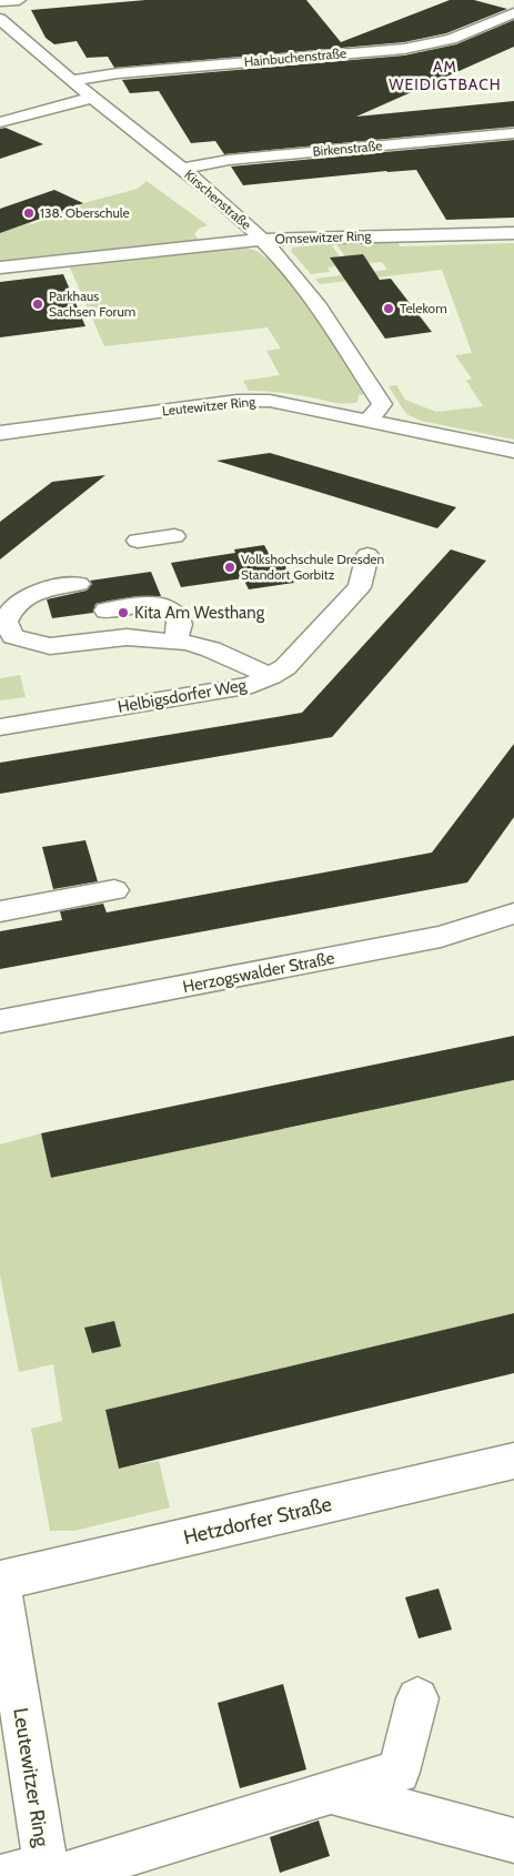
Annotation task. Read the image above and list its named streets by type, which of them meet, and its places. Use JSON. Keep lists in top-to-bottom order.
{
  "streets": {
    "street": [
      "Hainbuchenstraße",
      "Birkenstraße",
      "Kirschenstraße",
      "Omsewitzer Ring",
      "Leutewitzer Ring",
      "Helbigsdorfer Weg",
      "Herzogswalder Straße",
      "Hetzdorfer Straße"
    ]
  },
  "crossings": [
    ["Hainbuchenstraße", "Kirschenstraße"],
    ["Birkenstraße", "Kirschenstraße"],
    ["Kirschenstraße", "Omsewitzer Ring"],
    ["Kirschenstraße", "Leutewitzer Ring"],
    ["Leutewitzer Ring", "Hetzdorfer Straße"]
  ],
  "districts": ["AM WEIDIGTBACH"],
  "places": [
    "138. Oberschule",
    "Parkhaus Sachsen Forum",
    "Telekom",
    "Volkshochschule Dresden Standort Gorbitz",
    "Kita Am Westhang"
  ]
}
